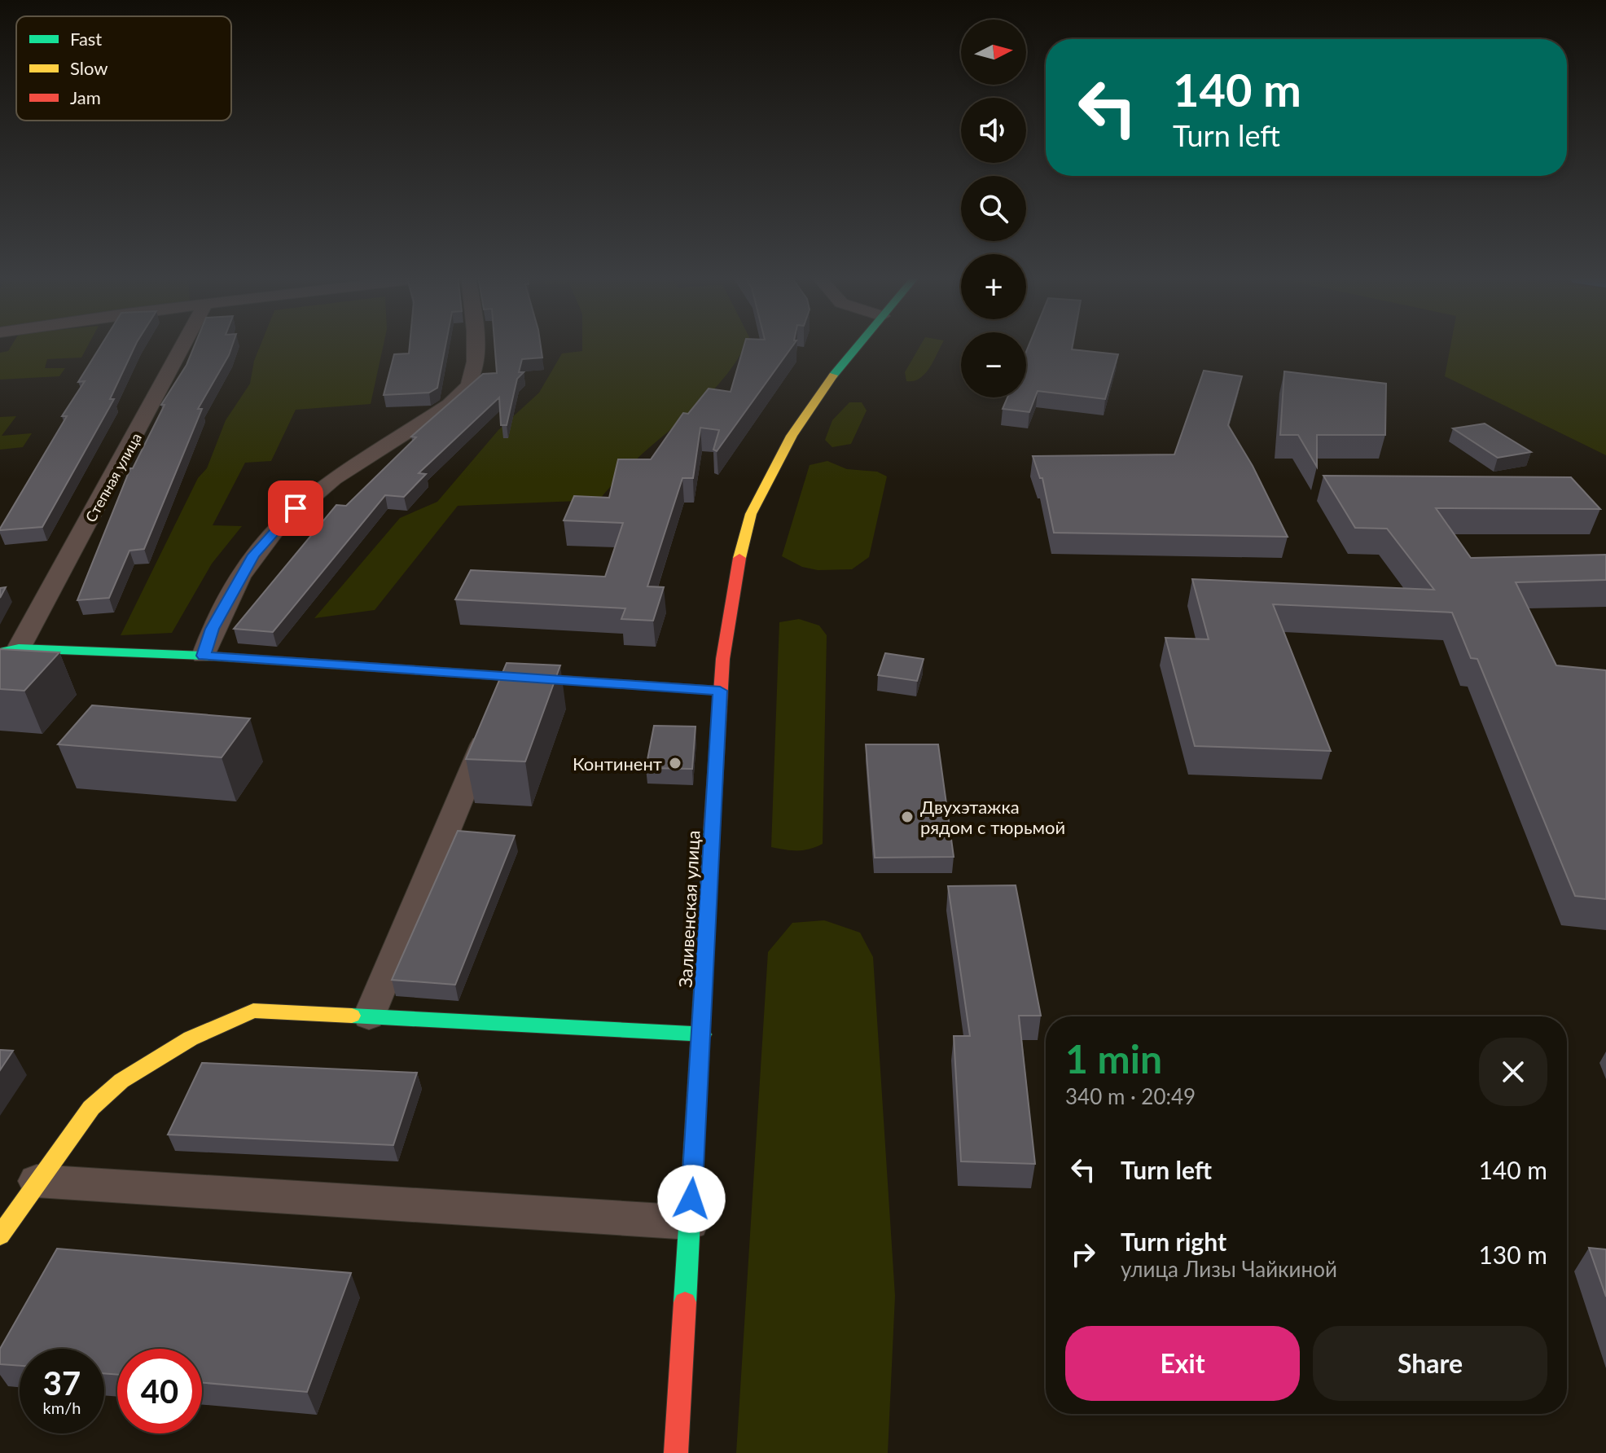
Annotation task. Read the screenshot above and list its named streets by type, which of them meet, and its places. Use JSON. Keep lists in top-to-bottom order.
{
  "streets": {
    "street": ["Степная улица", "Заливенская улица"]
  },
  "places": ["Континент", "Двухэтажка рядом с тюрьмой"],
  "legend": ["Fast", "Slow", "Jam"],
  "north": "right",
  "page": {
    "map_buttons": ["+", "−"],
    "turn": ["140 m", "Turn left"],
    "heading": ["1 min", "340 m · 20:49"],
    "list": [
      {
        "name": "Turn left",
        "value": "140 m"
      },
      {
        "name": "Turn right",
        "note": "улица Лизы Чайкиной",
        "value": "130 m"
      }
    ],
    "buttons": ["Exit", "Share"],
    "speed": "37 km/h",
    "limit": "40"
  }
}
